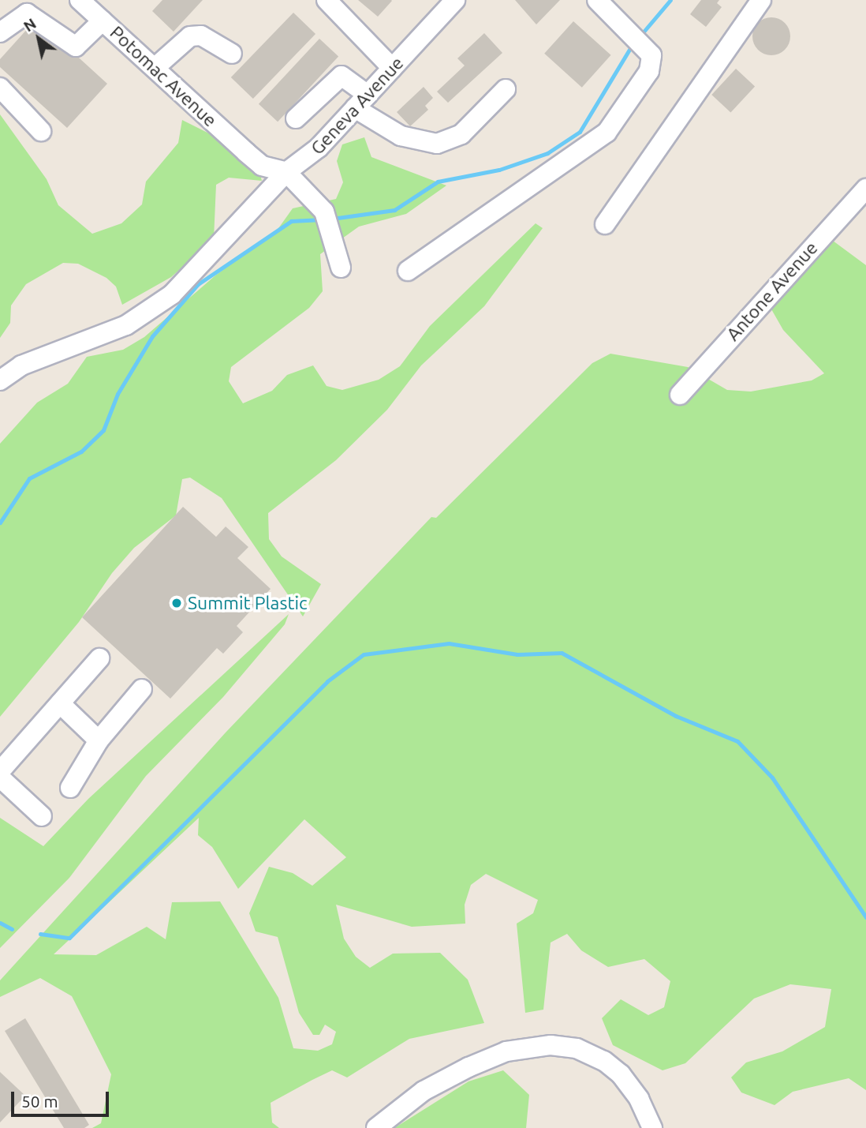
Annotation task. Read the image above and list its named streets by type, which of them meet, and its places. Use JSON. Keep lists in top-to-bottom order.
{
  "streets": {
    "street": ["Potomac Avenue", "Geneva Avenue", "Antone Avenue"]
  },
  "crossings": [
    ["Potomac Avenue", "Geneva Avenue"]
  ],
  "places": ["Summit Plastic"],
  "scale_bar": "50 m",
  "north": "top left"
}
